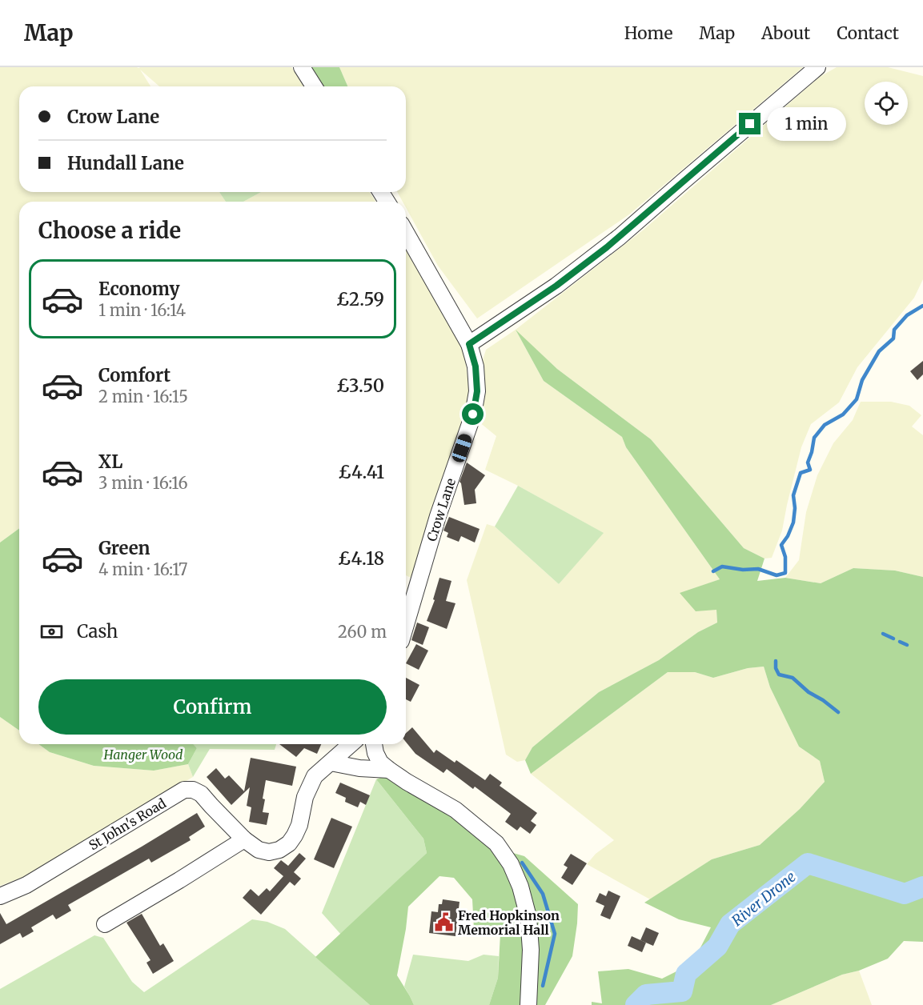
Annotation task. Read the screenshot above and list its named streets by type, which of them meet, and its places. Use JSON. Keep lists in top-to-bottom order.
{
  "streets": {
    "street": ["Crow Lane", "St John's Road"]
  },
  "water": ["River Drone"],
  "parks": ["Hanger Wood"],
  "places": {
    "public building": ["Fred Hopkinson Memorial Hall"]
  },
  "page": {
    "header": "Map",
    "nav": [
      "Home",
      "Map",
      "About",
      "Contact"
    ],
    "banner": ["Crow Lane", "Hundall Lane"],
    "bubble": "1 min",
    "heading": "Choose a ride",
    "list": [
      {
        "name": "Economy",
        "note": "1 min · 16:14",
        "value": "£2.59"
      },
      {
        "name": "Comfort",
        "note": "2 min · 16:15",
        "value": "£3.50"
      },
      {
        "name": "XL",
        "note": "3 min · 16:16",
        "value": "£4.41"
      },
      {
        "name": "Green",
        "note": "4 min · 16:17",
        "value": "£4.18"
      }
    ],
    "pay": ["Cash", "260 m"],
    "buttons": "Confirm"
  }
}
